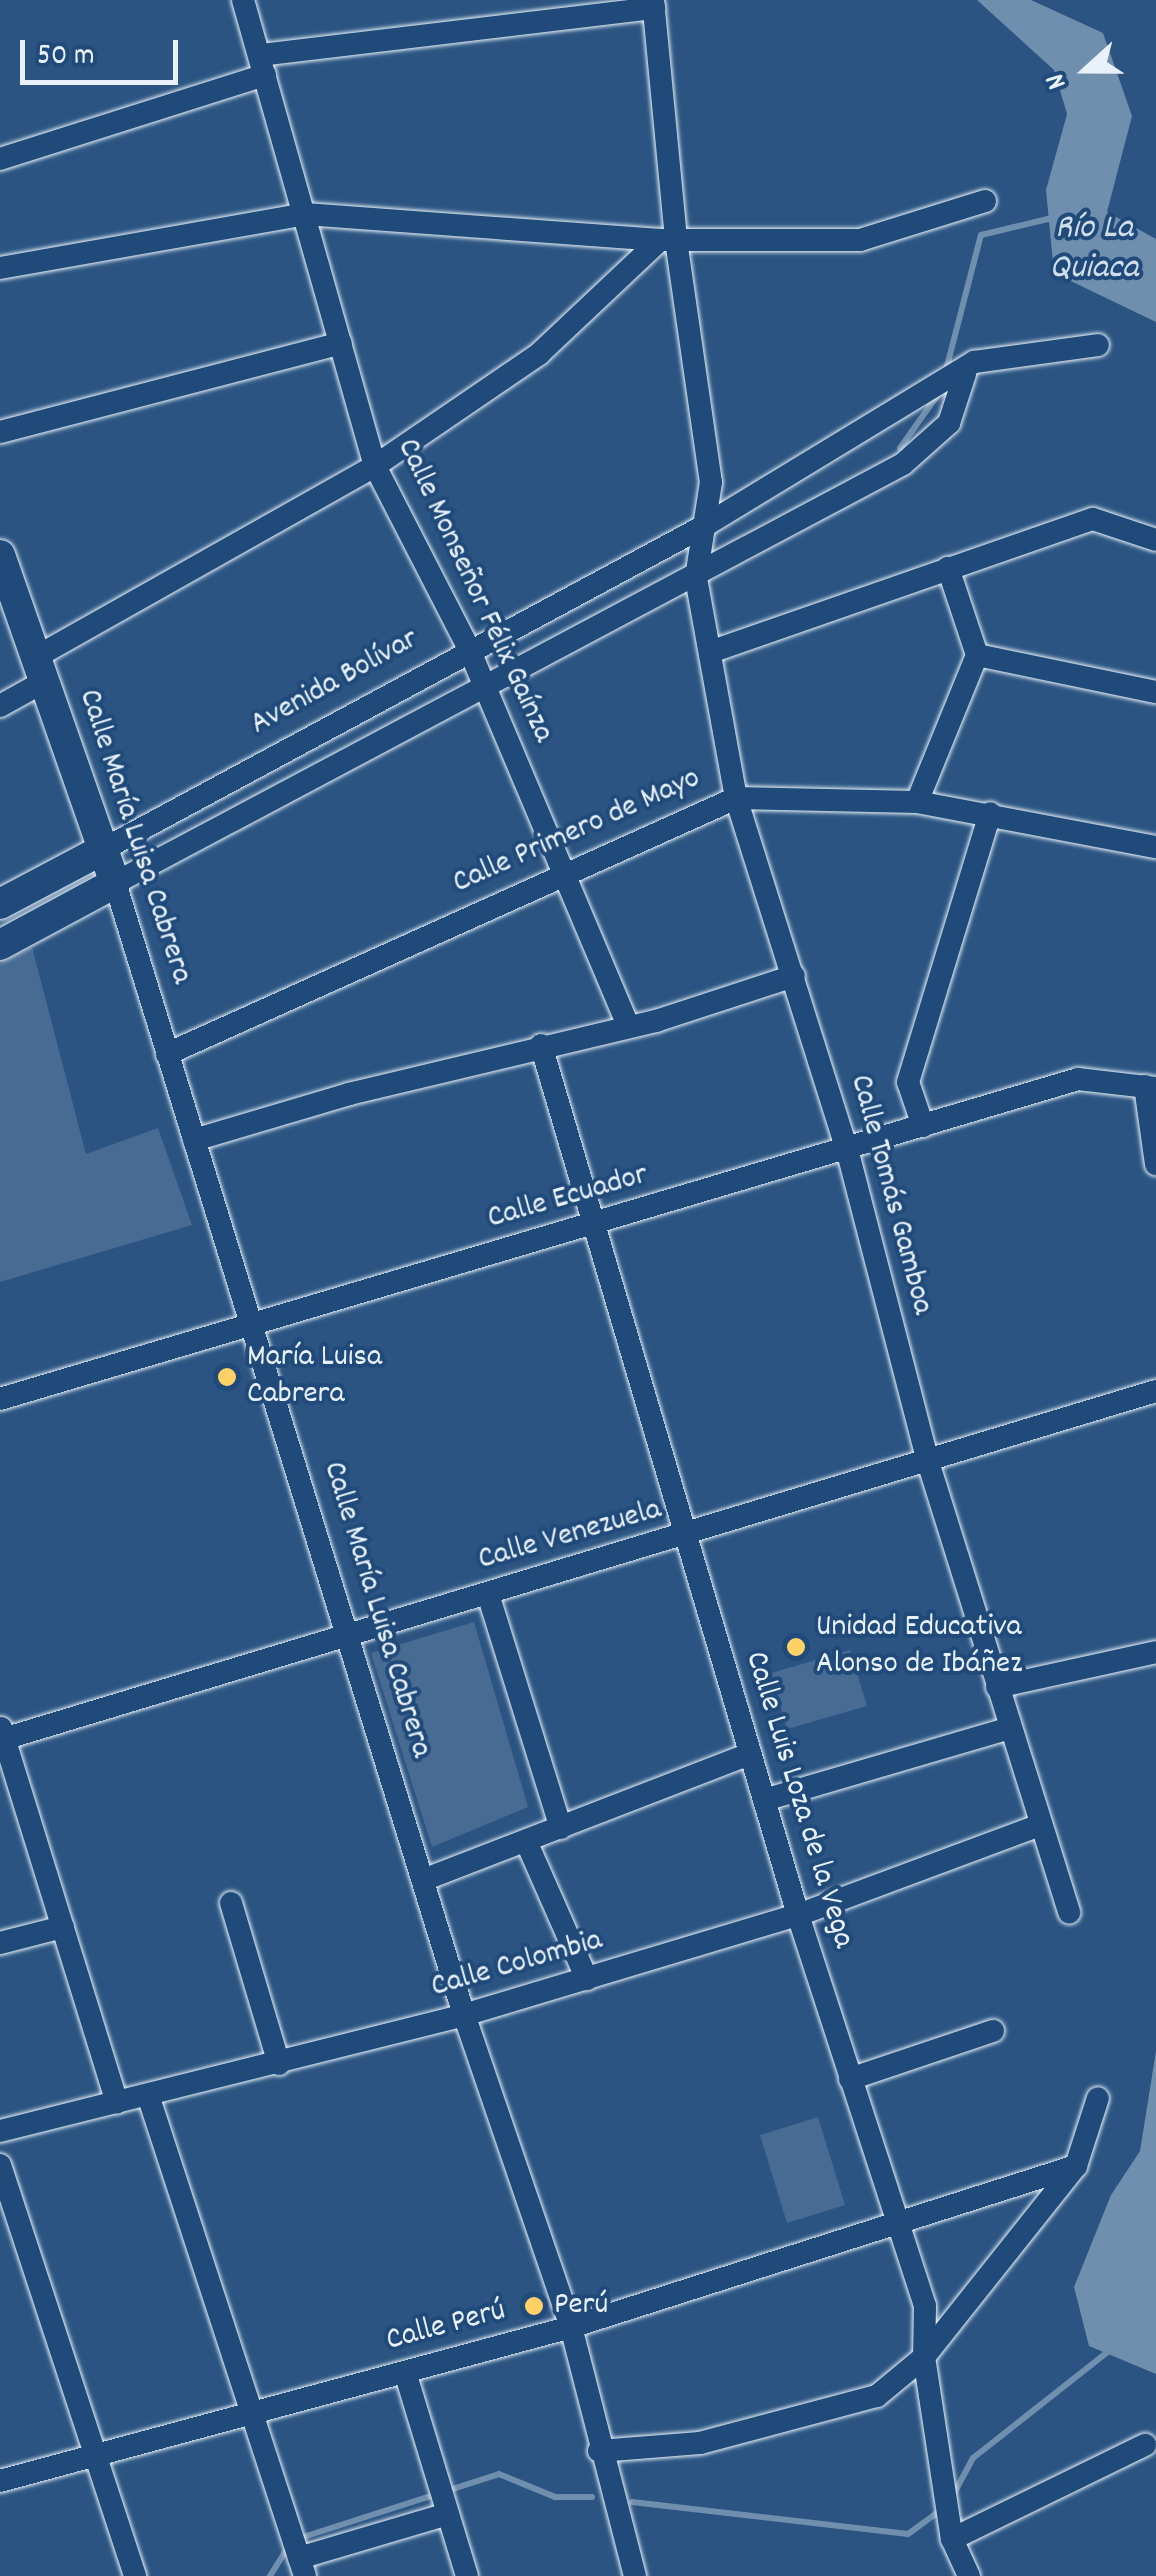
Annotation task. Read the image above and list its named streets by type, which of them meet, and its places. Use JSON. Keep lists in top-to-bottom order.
{
  "streets": {
    "main road": ["Avenida Bolívar", "Calle María Luisa Cabrera"],
    "street": [
      "Calle Monseñor Félix Gaínza",
      "Calle Primero de Mayo",
      "Calle Tomás Gamboa",
      "Calle Ecuador",
      "Calle Venezuela",
      "Calle Luis Loza de la Vega",
      "Calle Colombia",
      "Calle Perú"
    ]
  },
  "crossings": [
    ["Calle Monseñor Félix Gaínza", "Avenida Bolívar"],
    ["Calle Monseñor Félix Gaínza", "Calle Primero de Mayo"],
    ["Avenida Bolívar", "Calle María Luisa Cabrera"],
    ["Calle Primero de Mayo", "Calle María Luisa Cabrera"],
    ["Calle Primero de Mayo", "Calle Tomás Gamboa"],
    ["Calle María Luisa Cabrera", "Calle Ecuador"],
    ["Calle María Luisa Cabrera", "Calle Venezuela"],
    ["Calle María Luisa Cabrera", "Calle Colombia"],
    ["Calle María Luisa Cabrera", "Calle Perú"],
    ["Calle Tomás Gamboa", "Calle Ecuador"],
    ["Calle Tomás Gamboa", "Calle Venezuela"],
    ["Calle Tomás Gamboa", "Calle Colombia"],
    ["Calle Ecuador", "Calle Luis Loza de la Vega"],
    ["Calle Venezuela", "Calle Luis Loza de la Vega"],
    ["Calle Luis Loza de la Vega", "Calle Colombia"],
    ["Calle Luis Loza de la Vega", "Calle Perú"]
  ],
  "water": ["Río La Quiaca"],
  "places": ["María Luisa Cabrera", "Unidad Educativa Alonso de Ibáñez", "Perú"],
  "scale_bar": "50 m",
  "north": "left"
}
